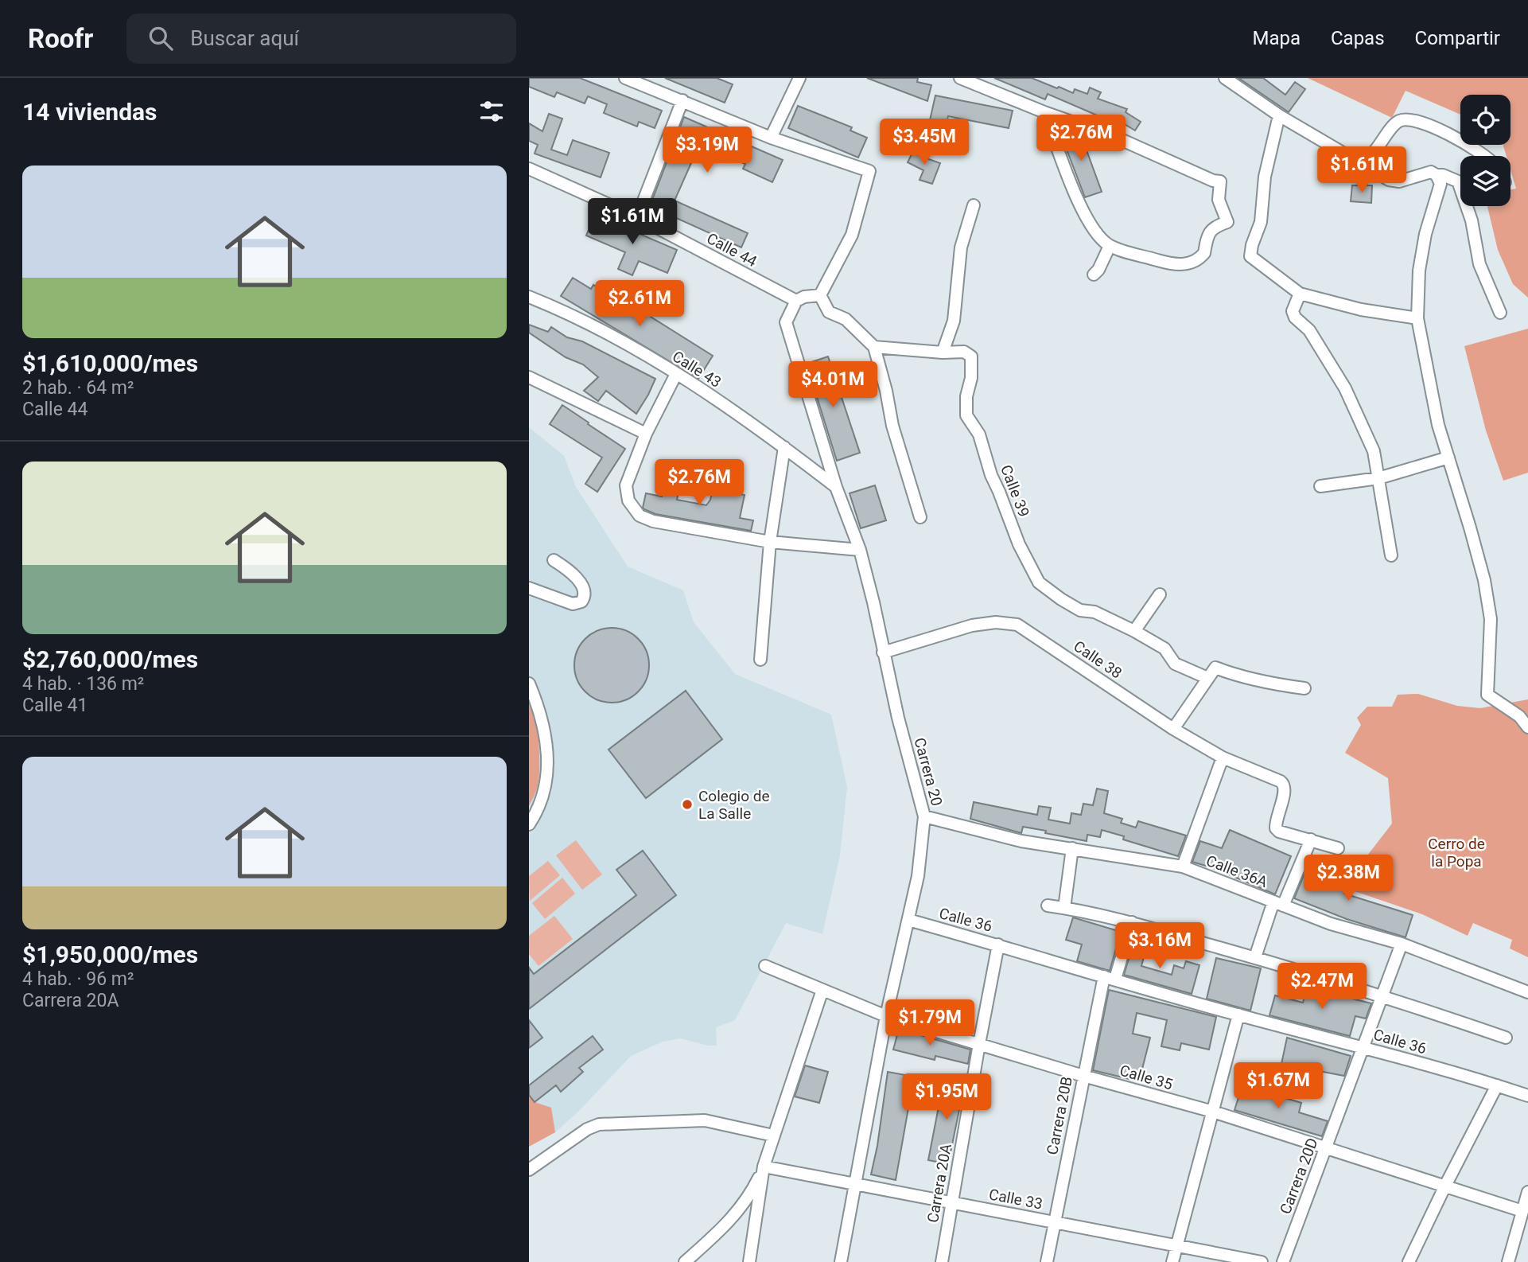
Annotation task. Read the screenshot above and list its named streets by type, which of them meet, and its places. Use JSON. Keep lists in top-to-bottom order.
{
  "streets": {
    "street": [
      "Calle 44",
      "Calle 43",
      "Calle 39",
      "Calle 38",
      "Carrera 20",
      "Calle 36A",
      "Calle 36",
      "Calle 35",
      "Carrera 20B",
      "Carrera 20D",
      "Carrera 20A",
      "Calle 33"
    ]
  },
  "crossings": [
    ["Calle 44", "Carrera 20"],
    ["Calle 43", "Carrera 20"],
    ["Calle 38", "Carrera 20"],
    ["Carrera 20", "Calle 36A"],
    ["Carrera 20", "Calle 36"],
    ["Carrera 20", "Calle 35"],
    ["Carrera 20", "Calle 33"],
    ["Calle 36A", "Carrera 20D"],
    ["Calle 36", "Carrera 20B"],
    ["Calle 36", "Carrera 20D"],
    ["Calle 36", "Carrera 20A"],
    ["Calle 35", "Carrera 20B"],
    ["Calle 35", "Carrera 20D"],
    ["Calle 35", "Carrera 20A"],
    ["Carrera 20B", "Calle 33"],
    ["Carrera 20A", "Calle 33"]
  ],
  "parks": ["Cerro de la Popa"],
  "places": ["Colegio de La Salle"],
  "page": {
    "header": "Roofr",
    "search": "Buscar aquí",
    "nav": ["Mapa", "Capas", "Compartir"],
    "heading": "14 viviendas",
    "price": [
      "$2.76M",
      "$3.45M",
      "$3.19M",
      "$1.61M",
      "$1.61M",
      "$2.61M",
      "$4.01M",
      "$2.76M",
      "$2.38M",
      "$3.16M",
      "$2.47M",
      "$1.79M",
      "$1.67M",
      "$1.95M"
    ],
    "list": [
      {
        "name": "$1,610,000/mes",
        "note": "2 hab. · 64 m² · Calle 44"
      },
      {
        "name": "$2,760,000/mes",
        "note": "4 hab. · 136 m² · Calle 41"
      },
      {
        "name": "$1,950,000/mes",
        "note": "4 hab. · 96 m² · Carrera 20A"
      }
    ]
  }
}
